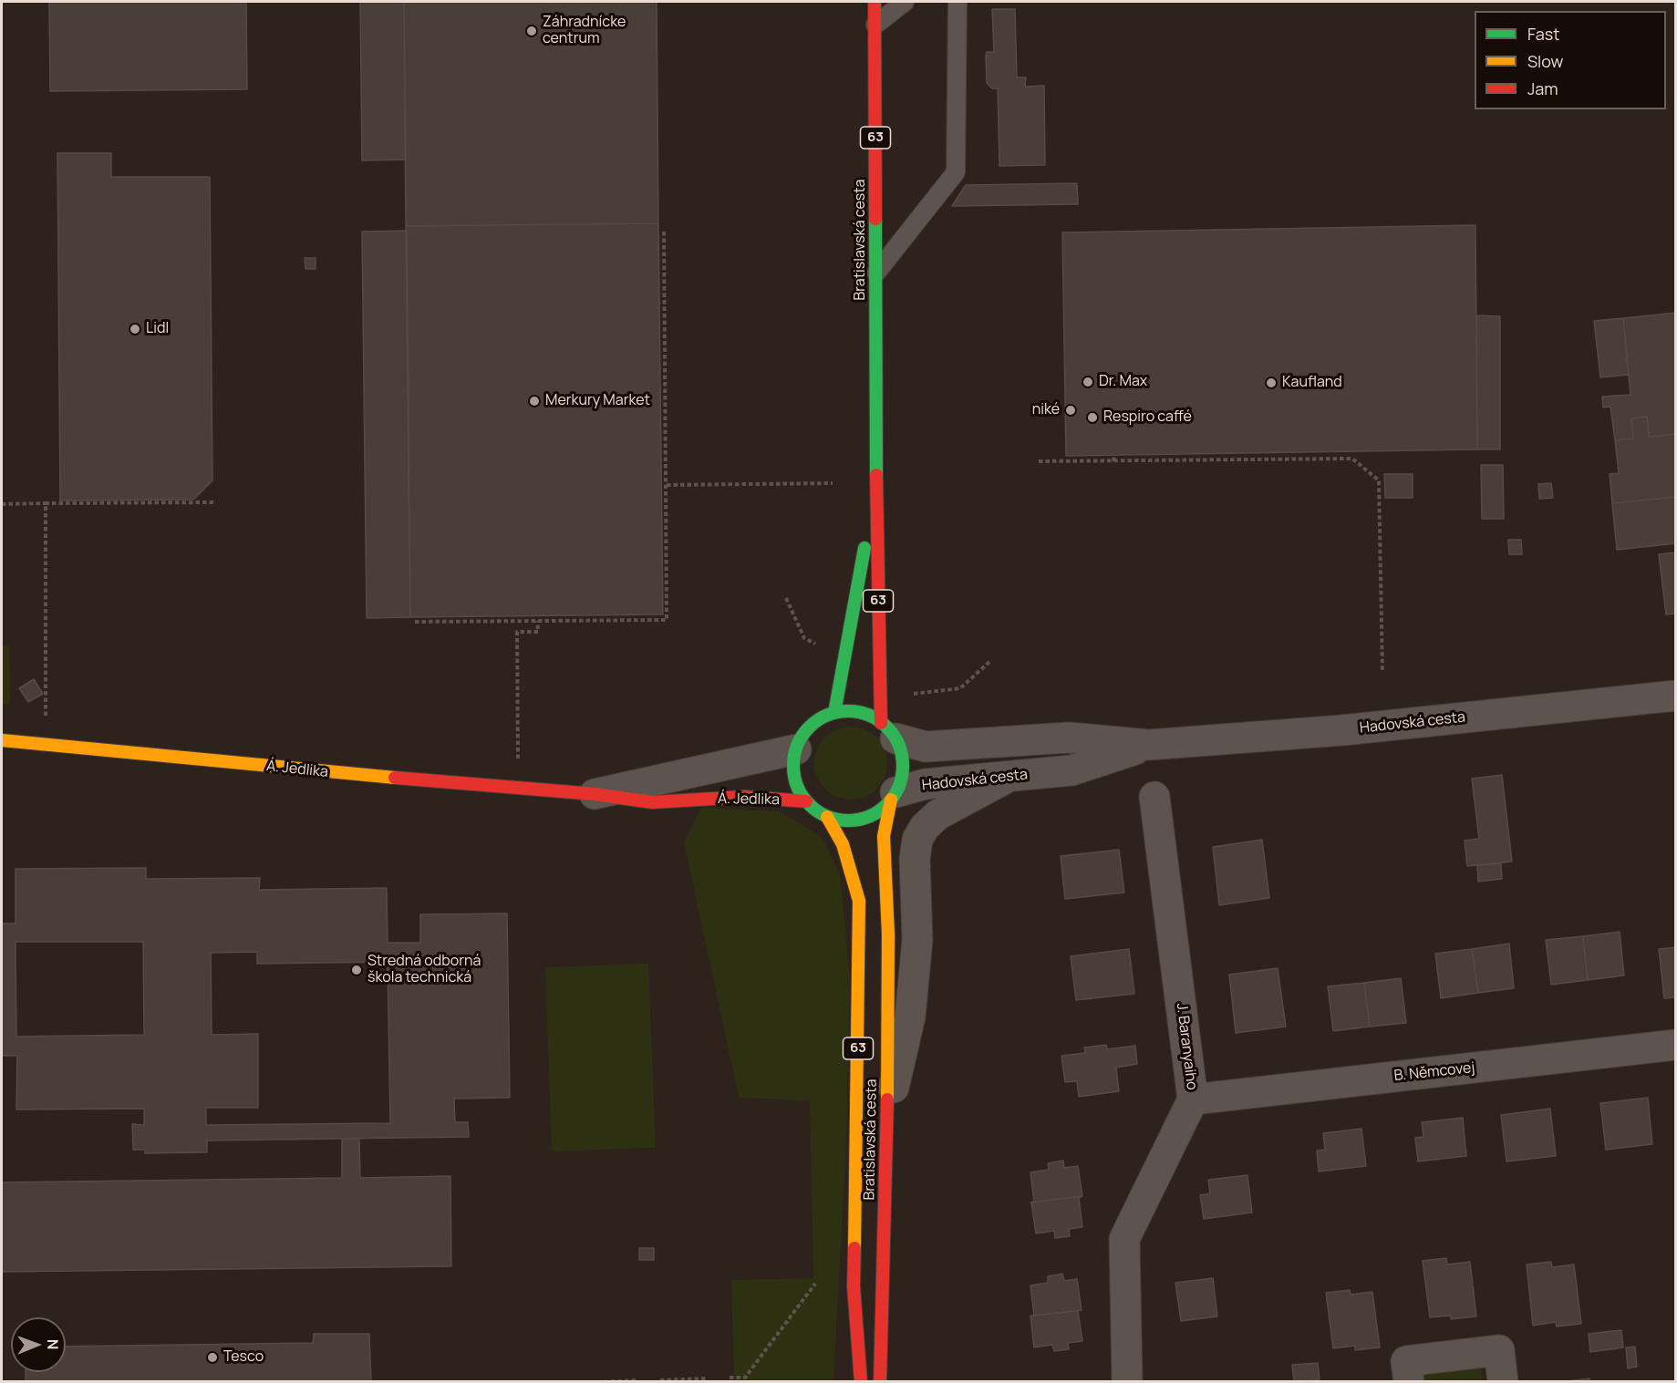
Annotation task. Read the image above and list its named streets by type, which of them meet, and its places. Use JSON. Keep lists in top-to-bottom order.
{
  "streets": {
    "main road": ["63", "Bratislavská cesta", "Á. Jedlika"],
    "street": ["Hadovská cesta", "J. Baranyaiho", "B. Němcovej"]
  },
  "crossings": [
    ["Bratislavská cesta", "Hadovská cesta"],
    ["Bratislavská cesta", "Á. Jedlika"],
    ["Hadovská cesta", "Á. Jedlika"],
    ["J. Baranyaiho", "B. Němcovej"]
  ],
  "places": [
    "Záhradnícke centrum",
    "Lidl",
    "Dr. Max",
    "Kaufland",
    "Merkury Market",
    "niké",
    "Respiro caffé",
    "Stredná odborná škola technická",
    "Tesco"
  ],
  "legend": ["Fast", "Slow", "Jam"],
  "north": "right"
}
